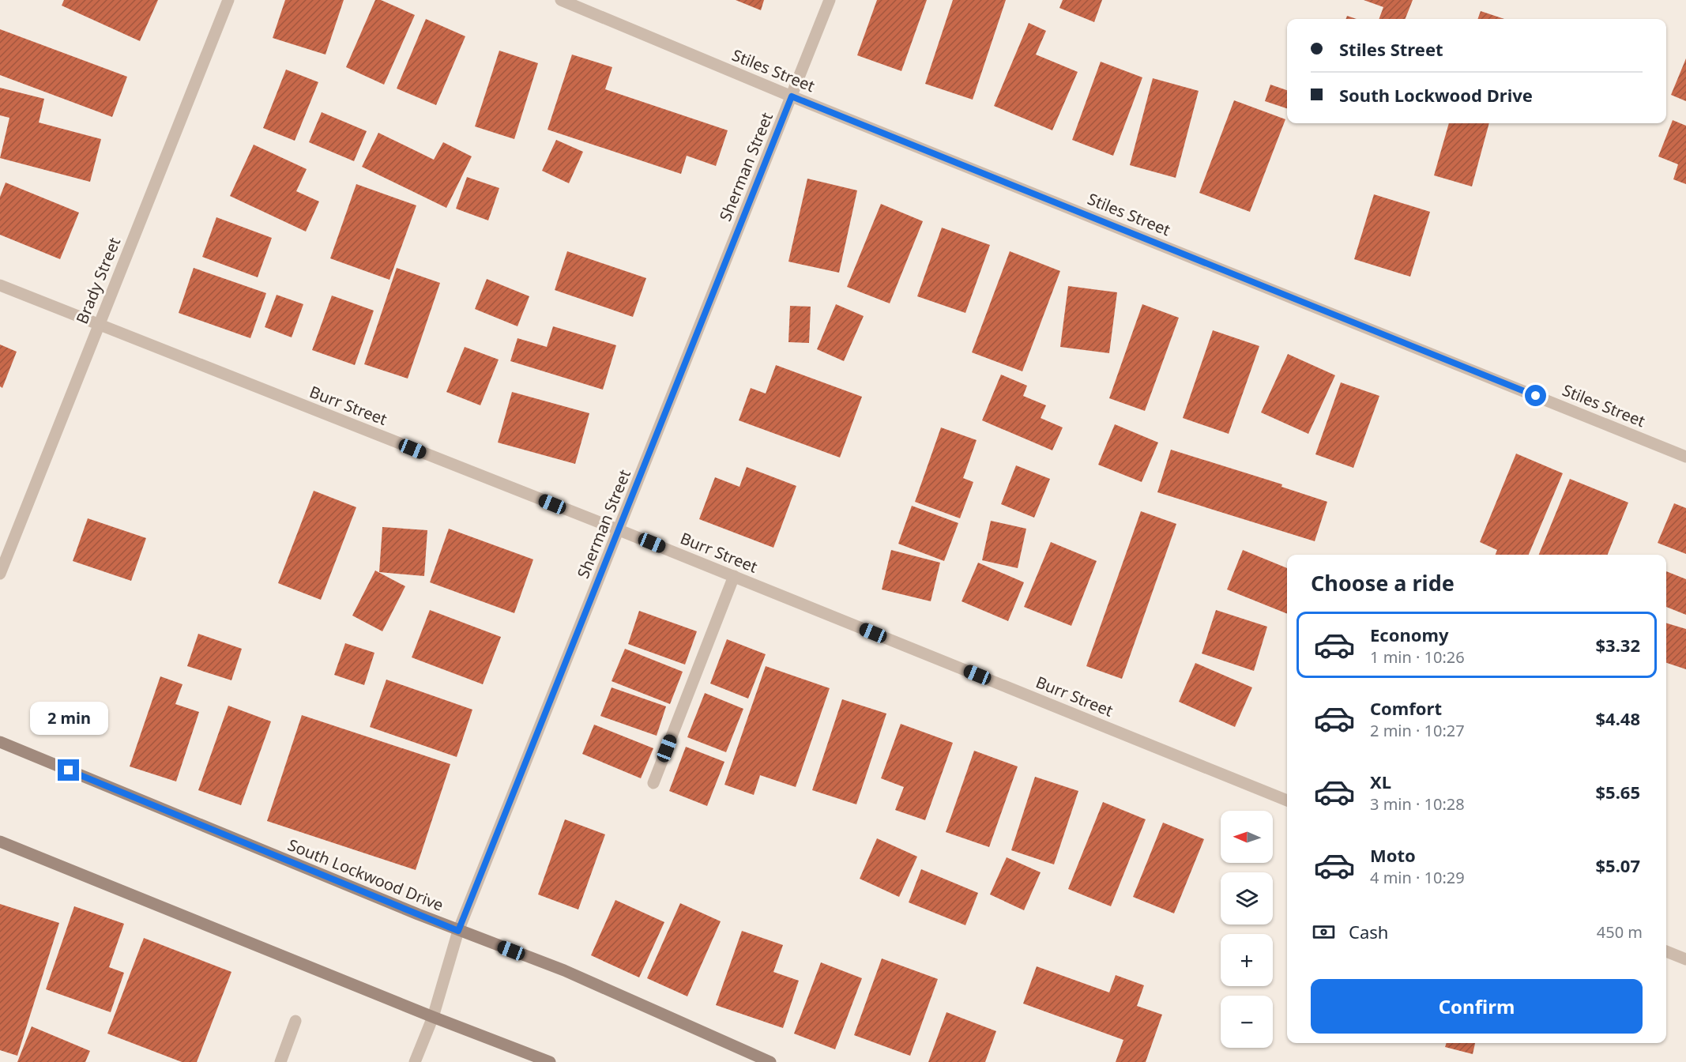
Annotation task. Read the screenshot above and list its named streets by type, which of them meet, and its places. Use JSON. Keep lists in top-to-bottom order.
{
  "streets": {
    "main road": ["South Lockwood Drive"],
    "street": [
      "Stiles Street",
      "Sherman Street",
      "Brady Street",
      "Burr Street"
    ]
  },
  "crossings": [
    ["Stiles Street", "Sherman Street"],
    ["Sherman Street", "Burr Street"],
    ["Sherman Street", "South Lockwood Drive"],
    ["Brady Street", "Burr Street"]
  ],
  "north": "left",
  "page": {
    "banner": ["Stiles Street", "South Lockwood Drive"],
    "heading": "Choose a ride",
    "list": [
      {
        "name": "Economy",
        "note": "1 min · 10:26",
        "value": "$3.32"
      },
      {
        "name": "Comfort",
        "note": "2 min · 10:27",
        "value": "$4.48"
      },
      {
        "name": "XL",
        "note": "3 min · 10:28",
        "value": "$5.65"
      },
      {
        "name": "Moto",
        "note": "4 min · 10:29",
        "value": "$5.07"
      }
    ],
    "bubble": "2 min",
    "map_buttons": ["+", "−"],
    "pay": ["Cash", "450 m"],
    "buttons": "Confirm"
  }
}
